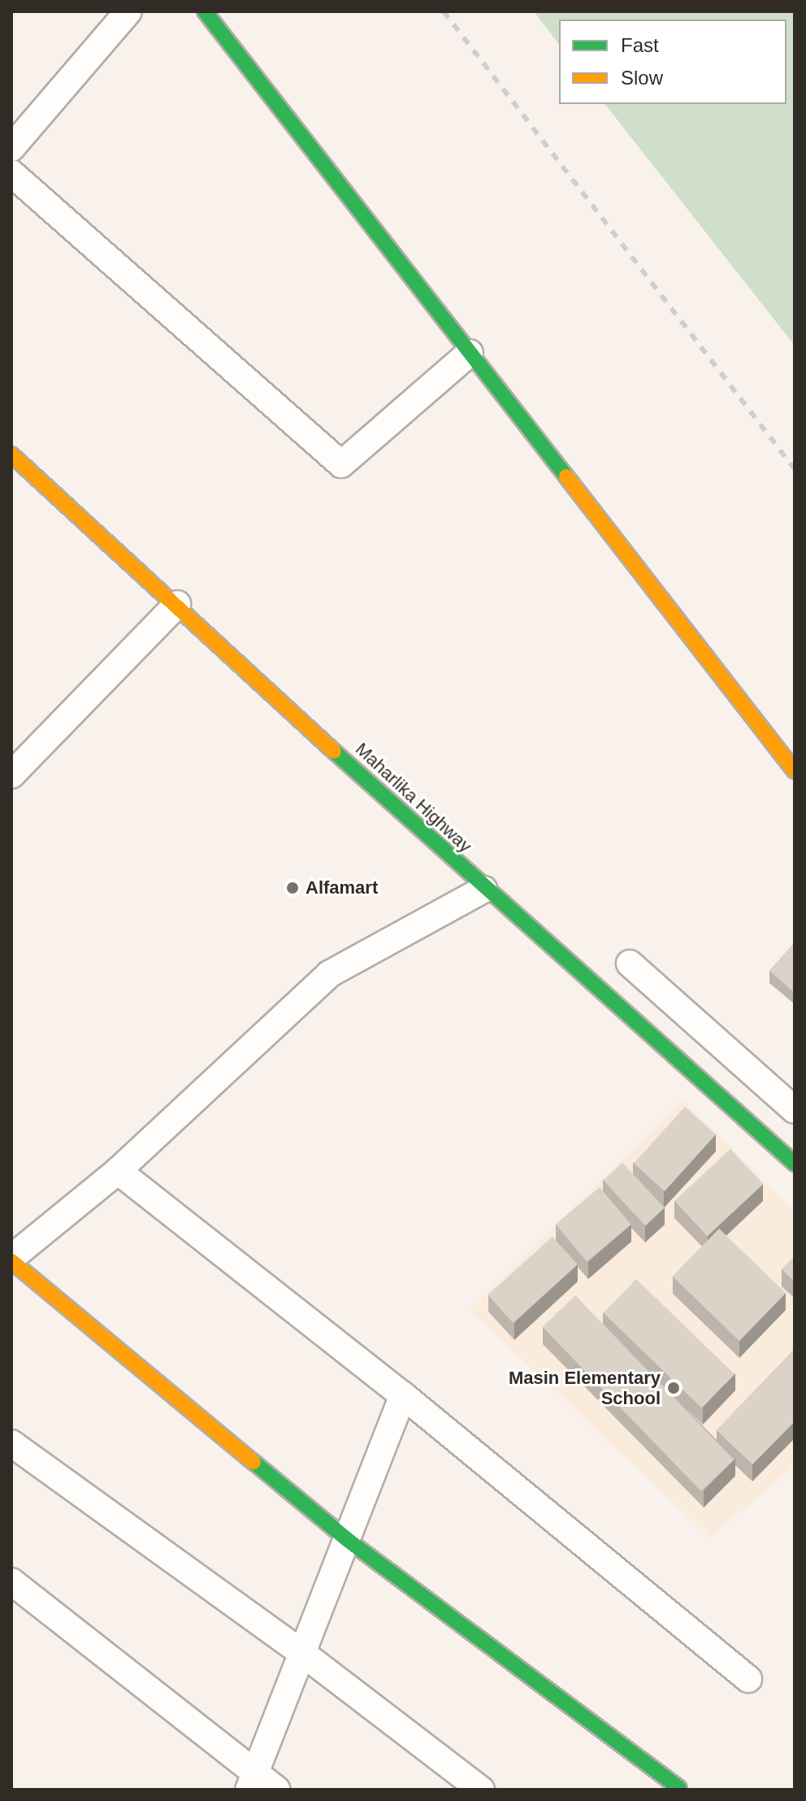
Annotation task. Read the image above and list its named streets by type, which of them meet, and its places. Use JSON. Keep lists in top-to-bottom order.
{
  "streets": {
    "street": ["Maharlika Highway"]
  },
  "places": ["Alfamart", "Masin Elementary School"],
  "legend": ["Fast", "Slow"]
}
